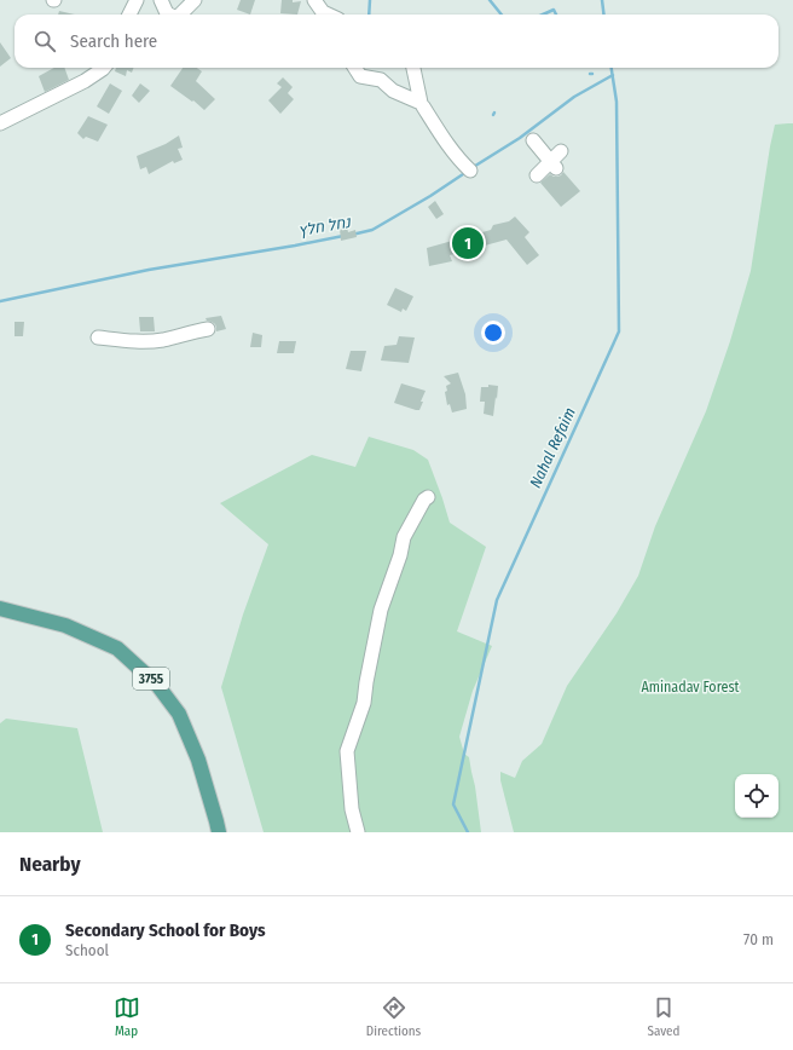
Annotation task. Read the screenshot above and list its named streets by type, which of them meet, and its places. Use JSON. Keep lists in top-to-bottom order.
{
  "streets": {
    "main road": ["3755"]
  },
  "water": ["נחל חלץ", "Nahal Refaim"],
  "parks": ["Aminadav Forest"],
  "page": {
    "search": "Search here",
    "pins": "1",
    "heading": "Nearby",
    "list": [
      {
        "mark": "1",
        "name": "Secondary School for Boys",
        "note": "School",
        "value": "70 m"
      }
    ],
    "nav": ["Map", "Directions", "Saved"]
  }
}
